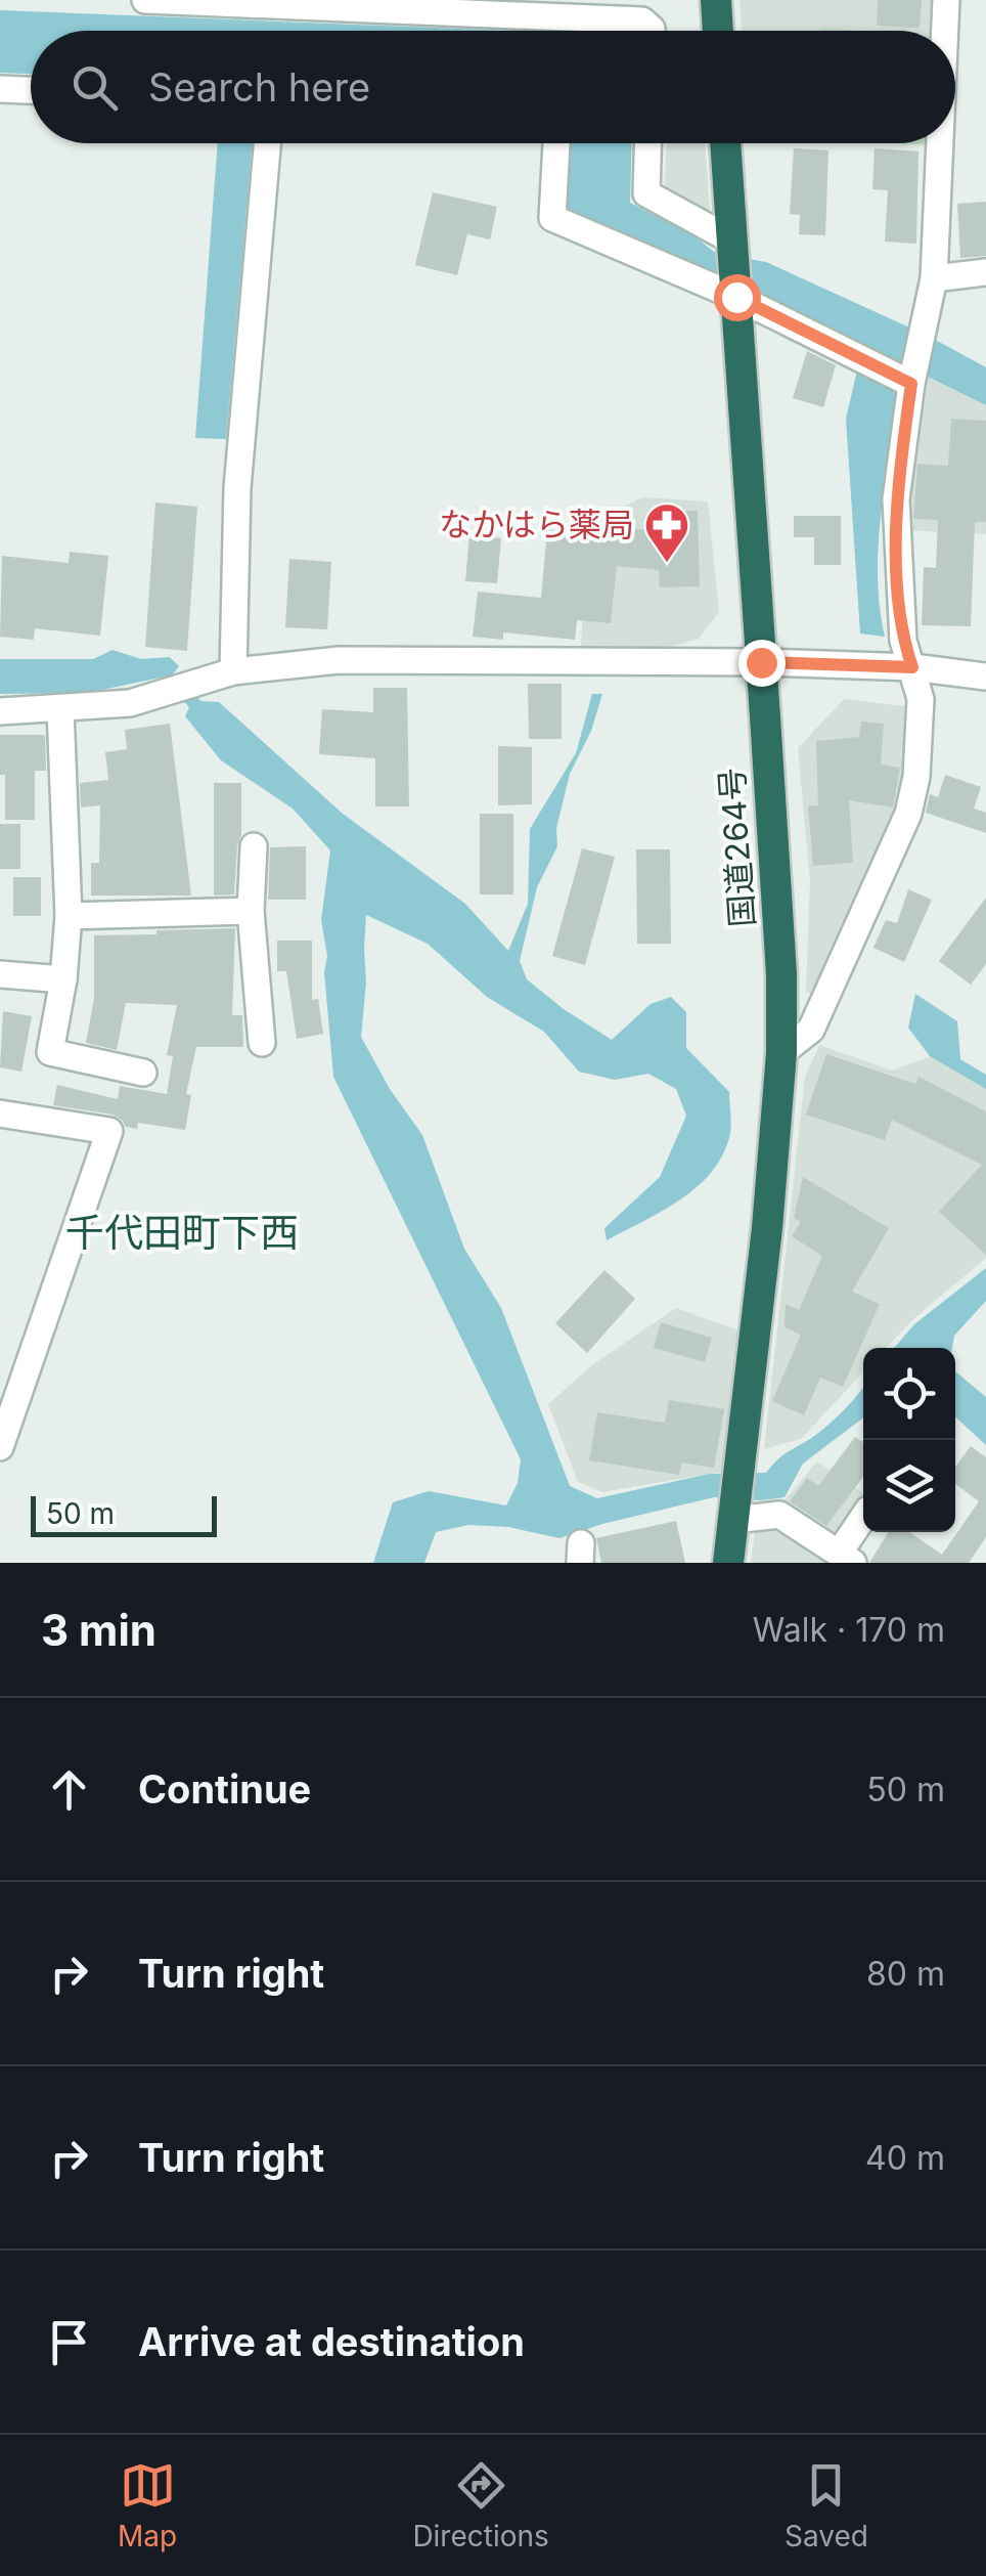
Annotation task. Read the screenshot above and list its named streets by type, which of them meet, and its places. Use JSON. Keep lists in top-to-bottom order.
{
  "streets": {
    "highway": ["国道264号"]
  },
  "districts": ["千代田町下西"],
  "places": {
    "pharmacy": ["なかはら薬局"]
  },
  "scale_bar": "50 m",
  "page": {
    "search": "Search here",
    "scale": "50 m",
    "heading": ["3 min", "Walk · 170 m"],
    "list": [
      ["Continue", "50 m"],
      ["Turn right", "80 m"],
      ["Turn right", "40 m"],
      "Arrive at destination"
    ],
    "nav": ["Map", "Directions", "Saved"]
  }
}
